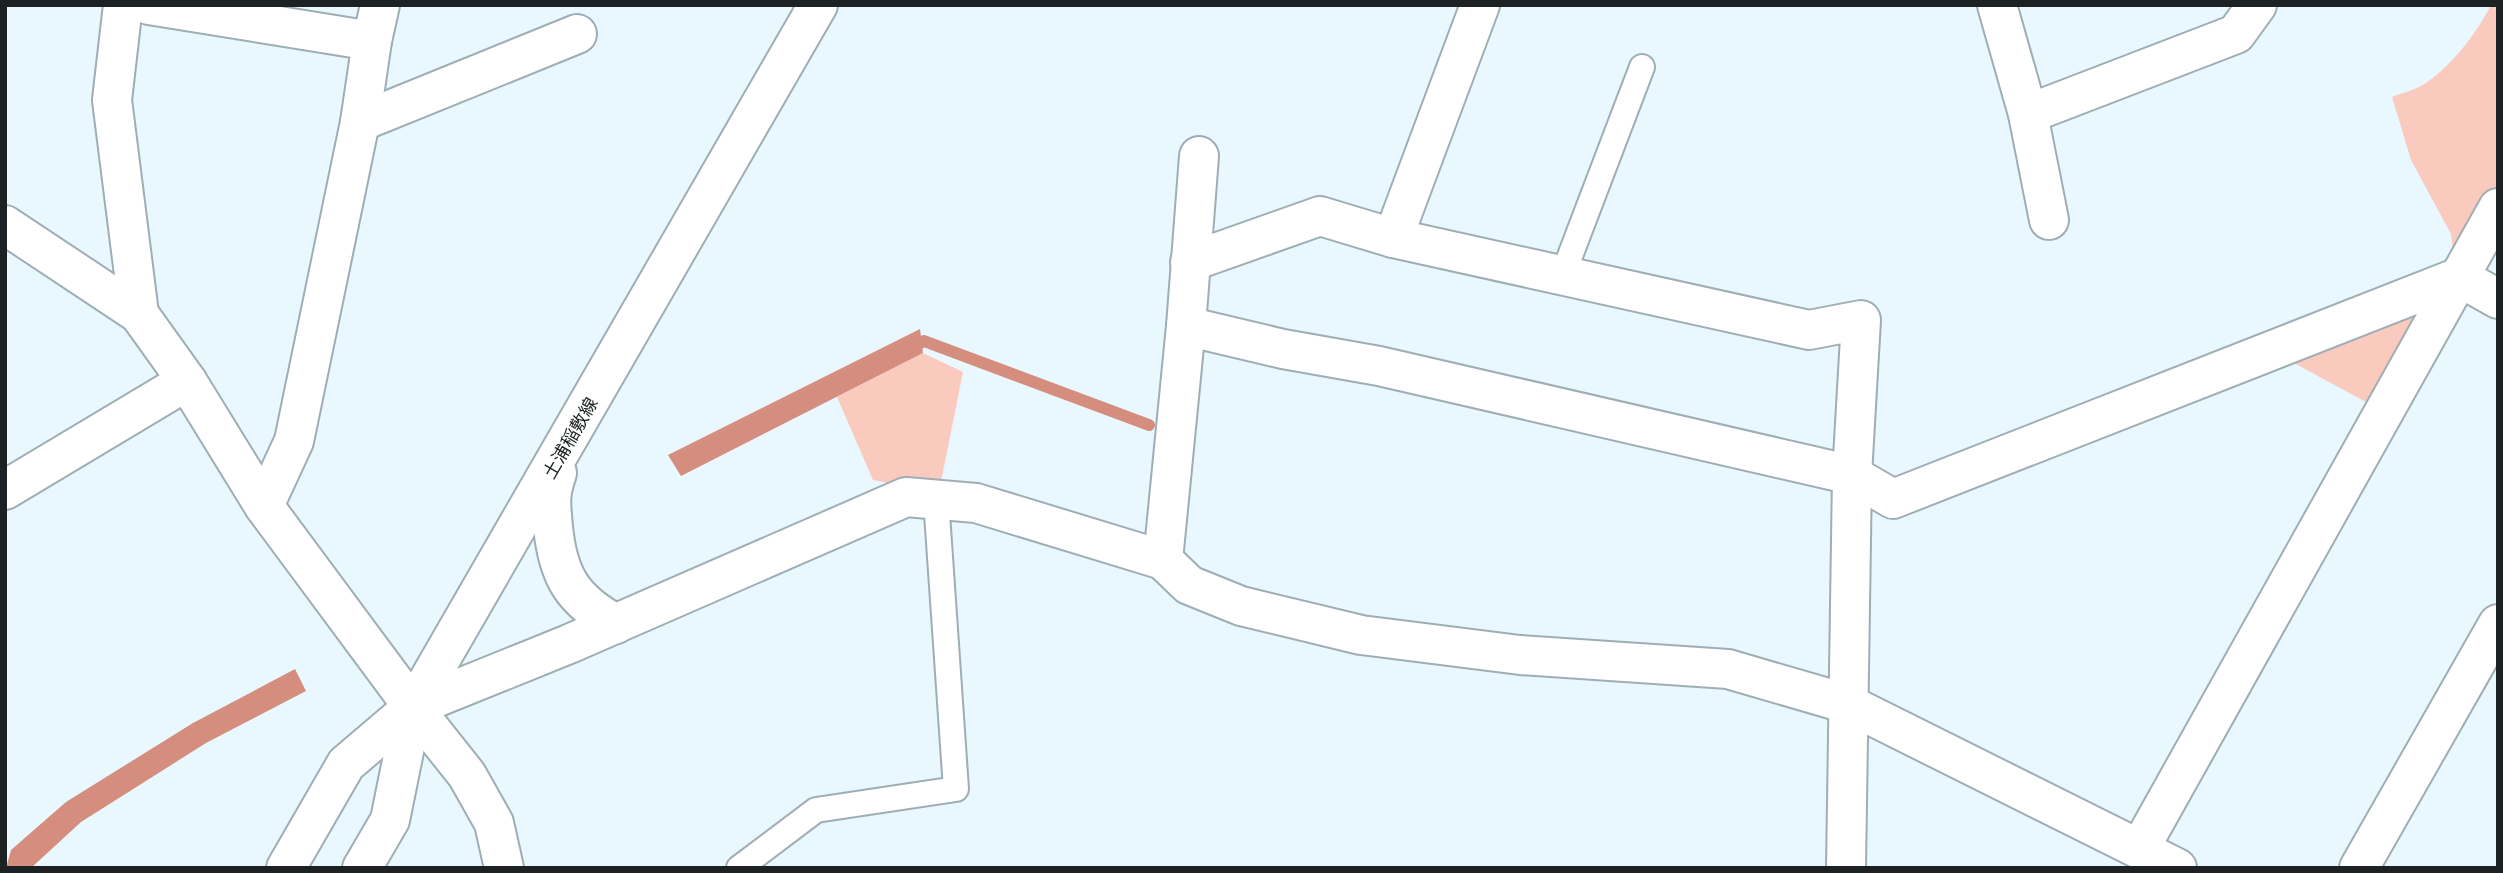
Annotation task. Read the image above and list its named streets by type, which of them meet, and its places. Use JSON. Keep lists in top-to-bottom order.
{
  "streets": {
    "street": ["土浦稲敷線"]
  }
}
